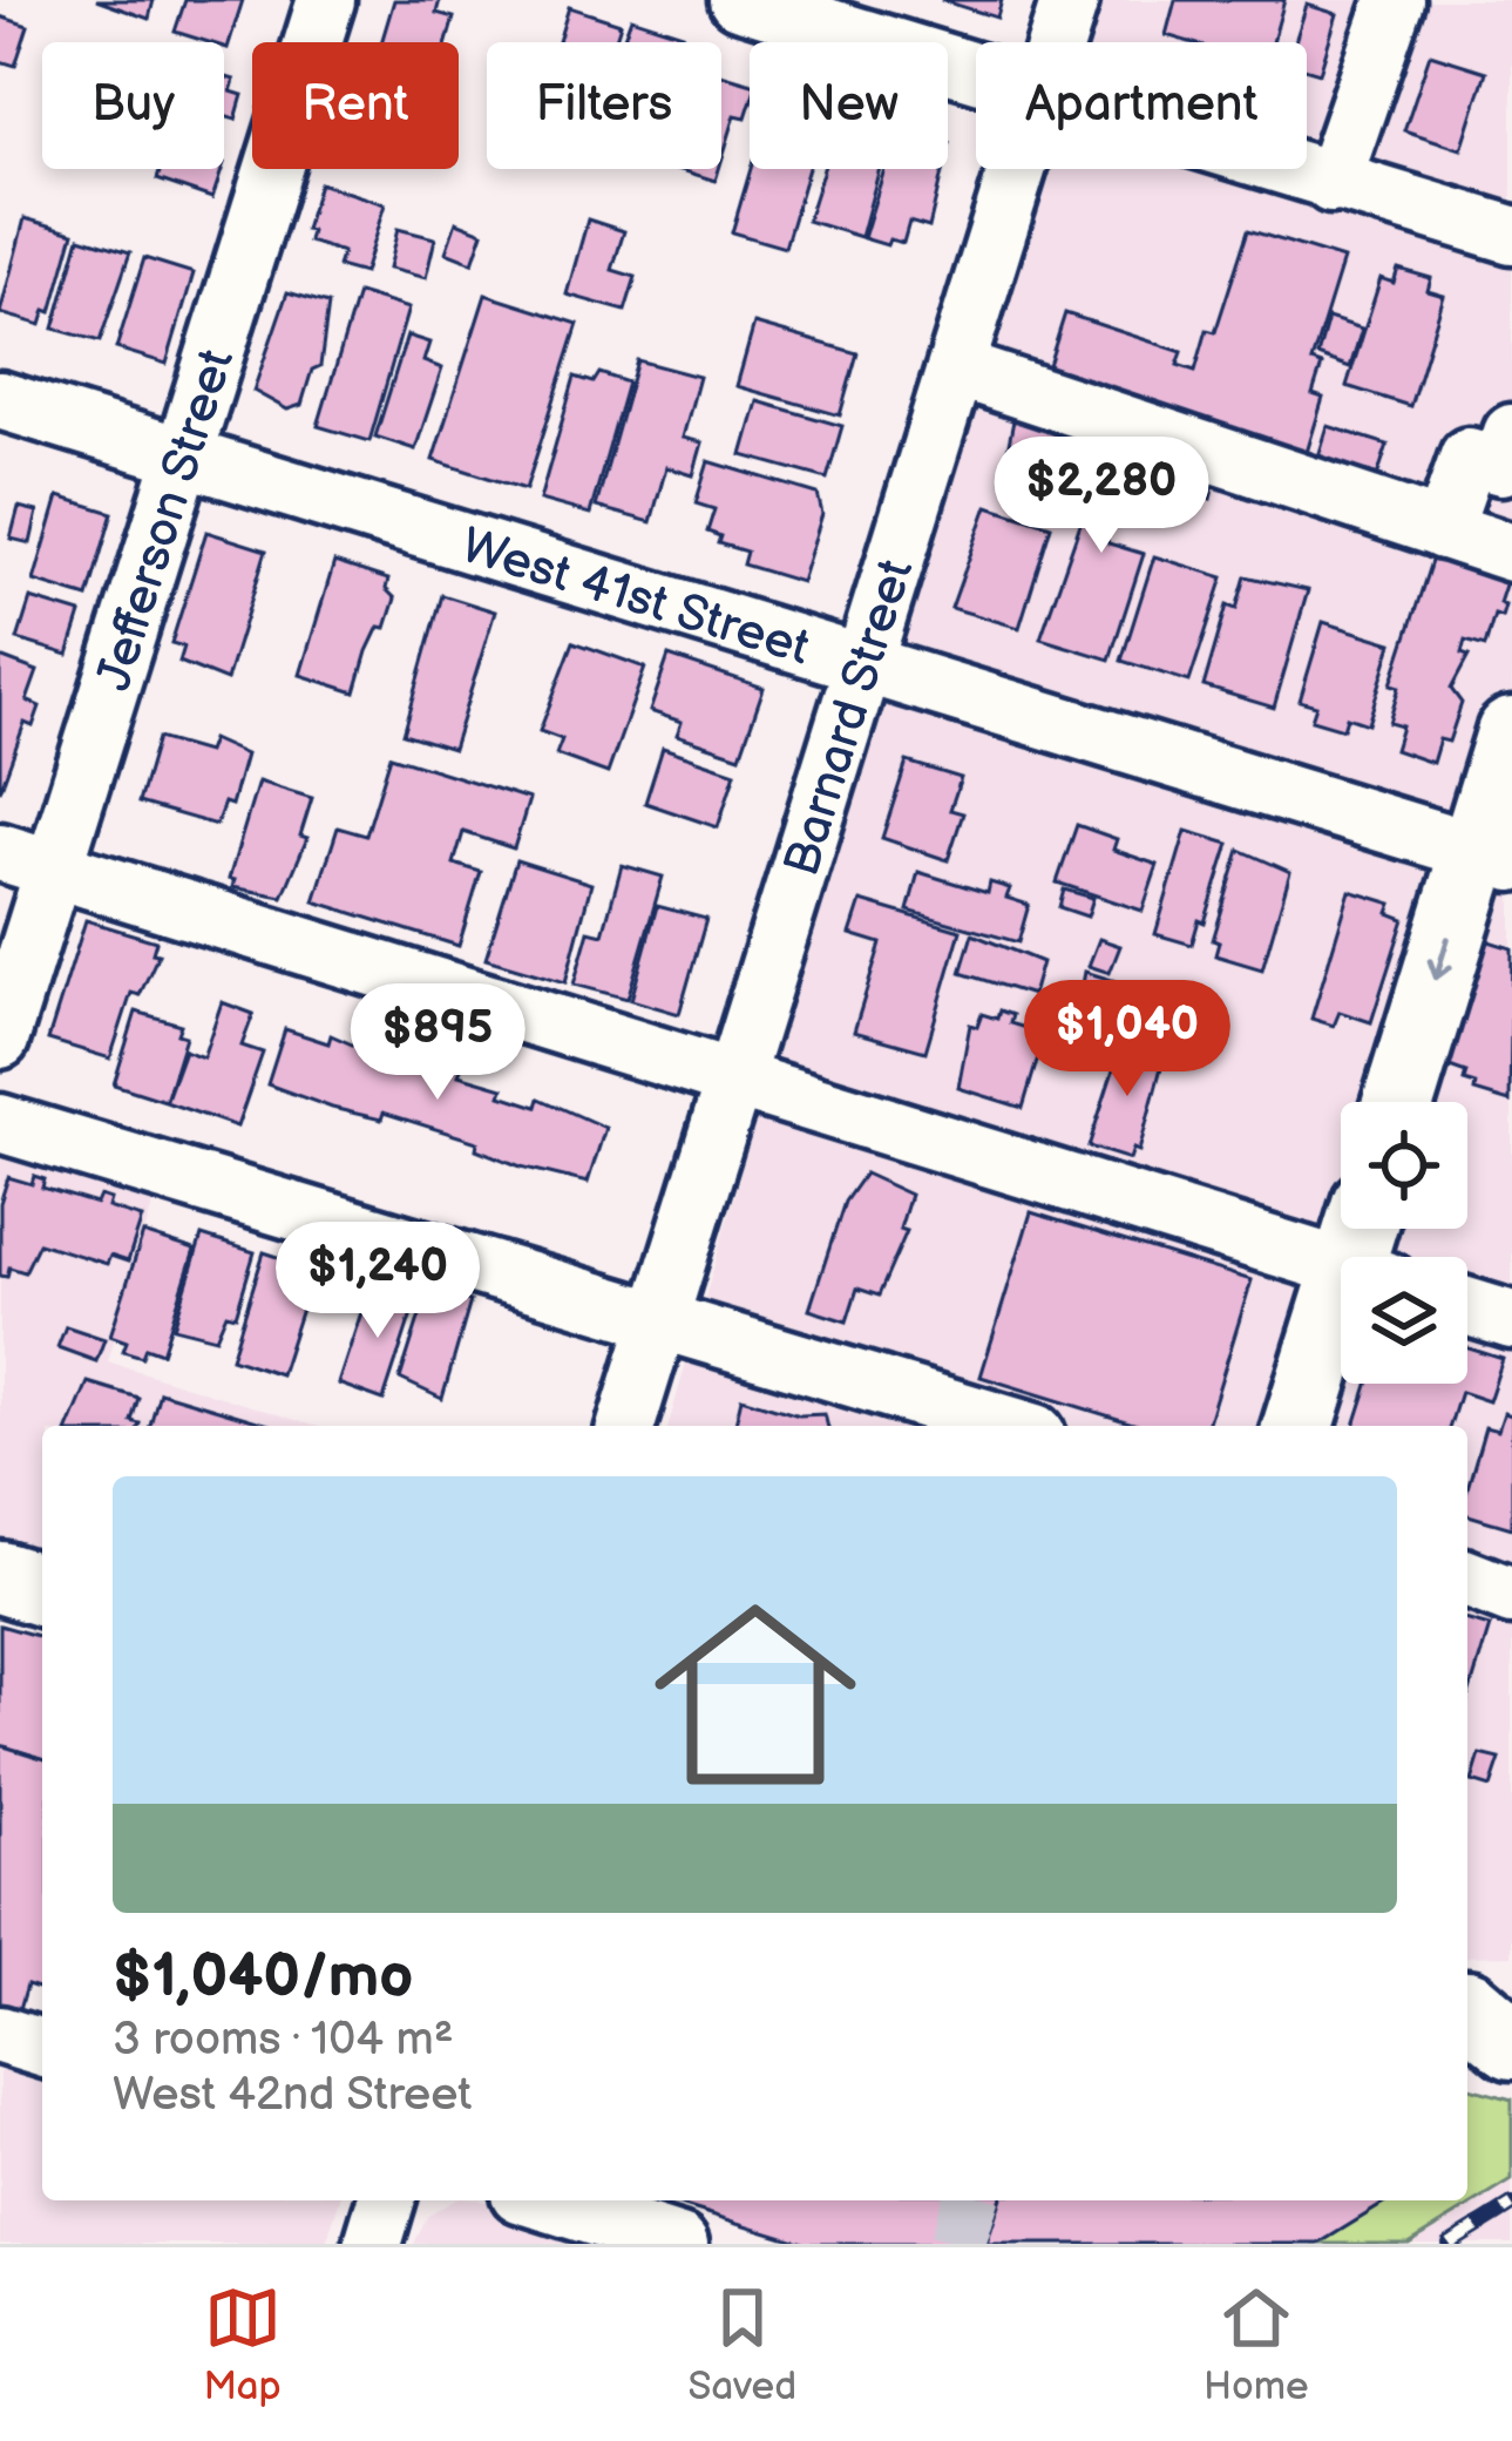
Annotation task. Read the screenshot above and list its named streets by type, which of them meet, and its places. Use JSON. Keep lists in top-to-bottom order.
{
  "streets": {
    "street": ["Jefferson Street", "West 41st Street", "Barnard Street"]
  },
  "crossings": [
    ["Jefferson Street", "West 41st Street"],
    ["West 41st Street", "Barnard Street"]
  ],
  "page": {
    "chip": [
      "Buy",
      "Rent",
      "Filters",
      "New",
      "Apartment"
    ],
    "price": [
      "$2,280",
      "$1,040",
      "$895",
      "$1,240"
    ],
    "list": [
      {
        "name": "$1,040/mo",
        "note": "3 rooms · 104 m² · West 42nd Street"
      }
    ],
    "tabs": ["Map", "Saved", "Home"]
  }
}
